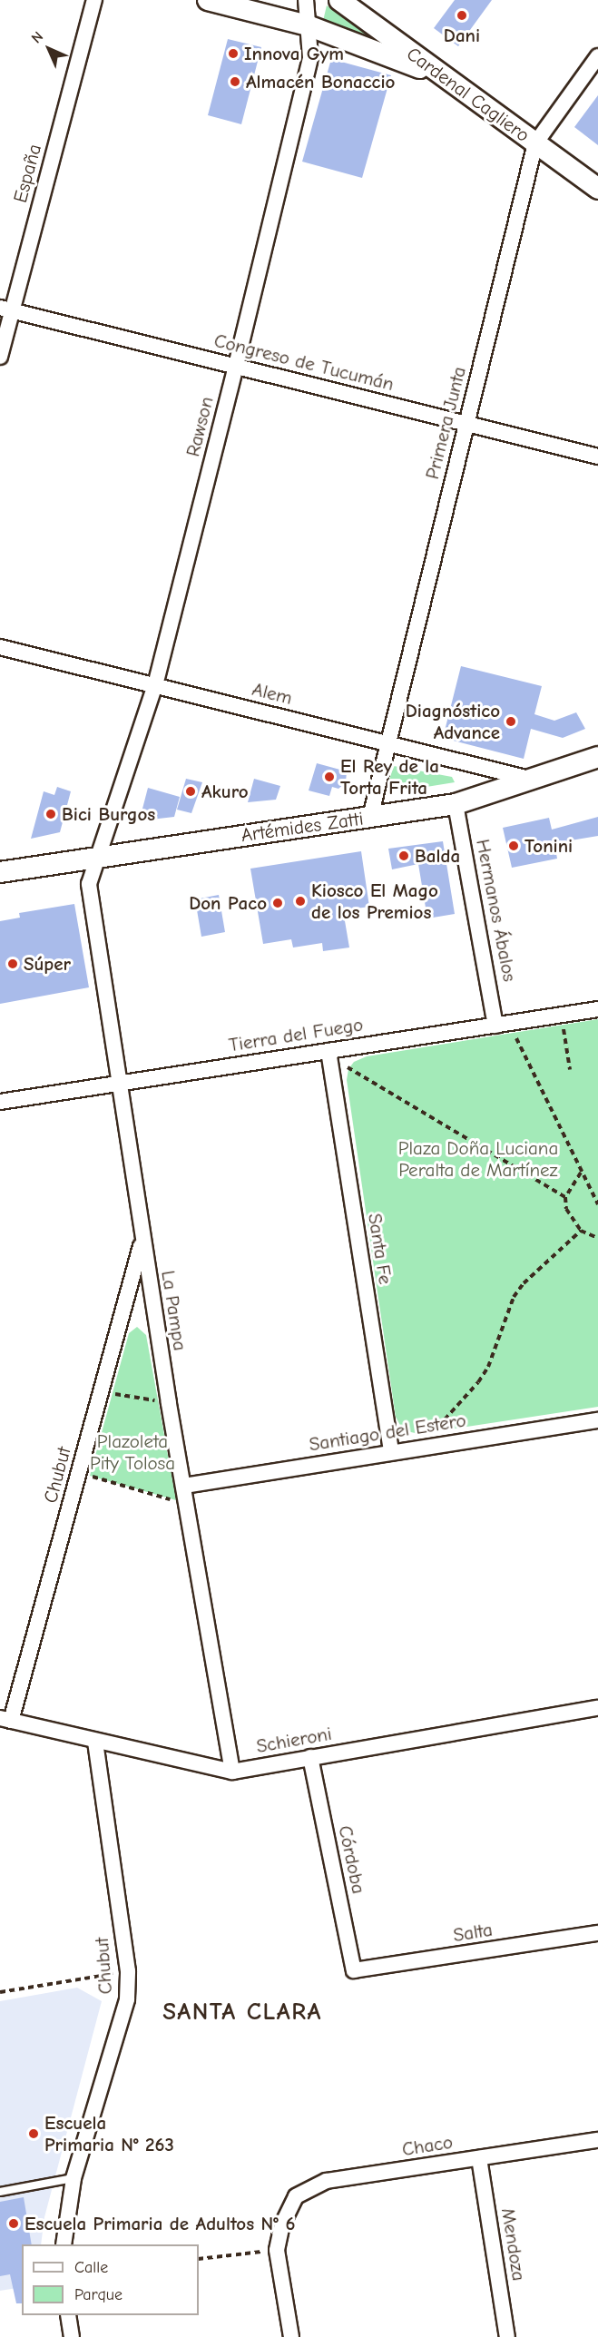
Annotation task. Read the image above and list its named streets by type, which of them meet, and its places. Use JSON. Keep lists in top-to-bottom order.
{
  "streets": {
    "main road": ["Cardenal Cagliero", "Artémides Zatti"],
    "street": [
      "España",
      "Congreso de Tucumán",
      "Primera Junta",
      "Rawson",
      "Alem",
      "Hermanos Ábalos",
      "Tierra del Fuego",
      "Santa Fe",
      "La Pampa",
      "Santiago del Estero",
      "Chubut",
      "Schieroni",
      "Córdoba",
      "Salta",
      "Chaco",
      "Mendoza"
    ]
  },
  "crossings": [
    ["Cardenal Cagliero", "Primera Junta"],
    ["España", "Congreso de Tucumán"],
    ["Congreso de Tucumán", "Primera Junta"],
    ["Congreso de Tucumán", "Rawson"],
    ["Primera Junta", "Alem"],
    ["Primera Junta", "Artémides Zatti"],
    ["Rawson", "Alem"],
    ["Rawson", "Artémides Zatti"],
    ["Rawson", "La Pampa"],
    ["Alem", "Artémides Zatti"],
    ["Artémides Zatti", "Hermanos Ábalos"],
    ["Artémides Zatti", "La Pampa"],
    ["Hermanos Ábalos", "Tierra del Fuego"],
    ["Tierra del Fuego", "Santa Fe"],
    ["Tierra del Fuego", "La Pampa"],
    ["Santa Fe", "Santiago del Estero"],
    ["La Pampa", "Santiago del Estero"],
    ["La Pampa", "Chubut"],
    ["La Pampa", "Schieroni"],
    ["Chubut", "Schieroni"],
    ["Schieroni", "Córdoba"],
    ["Córdoba", "Salta"],
    ["Chaco", "Mendoza"]
  ],
  "districts": ["SANTA CLARA"],
  "parks": ["Plaza Doña Luciana Peralta de Martínez", "Plazoleta Pity Tolosa"],
  "places": [
    "Dani",
    "Innova Gym",
    "Almacén Bonaccio",
    "Diagnóstico Advance",
    "El Rey de la Torta Frita",
    "Akuro",
    "Bici Burgos",
    "Tonini",
    "Balda",
    "Kiosco El Mago de los Premios",
    "Don Paco",
    "Súper",
    "Escuela Primaria N° 263",
    "Escuela Primaria de Adultos N° 6"
  ],
  "legend": ["Calle", "Parque"],
  "north": "top left"
}
